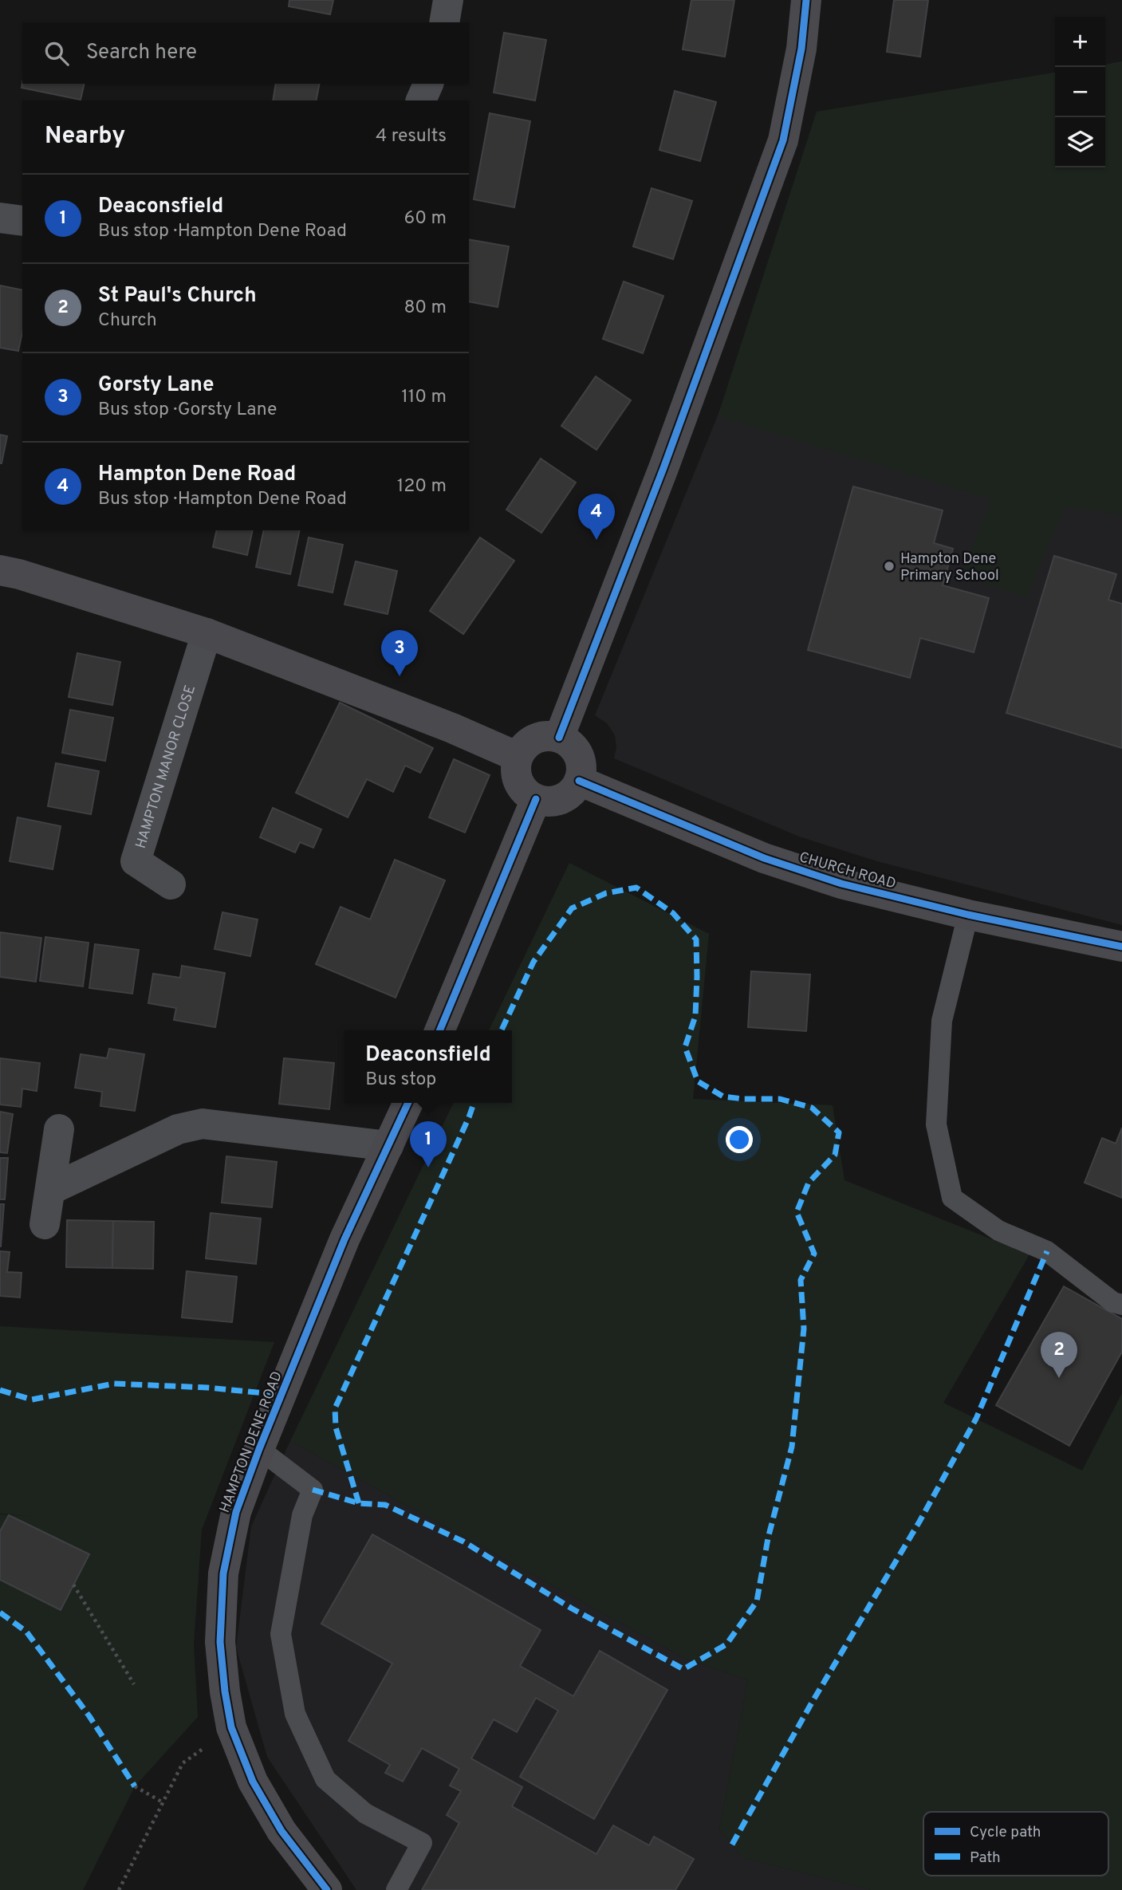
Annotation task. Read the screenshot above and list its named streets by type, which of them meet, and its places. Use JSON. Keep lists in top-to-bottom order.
{
  "streets": {
    "street": ["HAMPTON MANOR CLOSE", "CHURCH ROAD", "HAMPTON DENE ROAD"]
  },
  "places": ["Hampton Dene Primary School"],
  "legend": ["Cycle path", "Path"],
  "page": {
    "map_buttons": ["+", "−"],
    "search": "Search here",
    "heading": ["Nearby", "4 results"],
    "list": [
      {
        "mark": "1",
        "name": "Deaconsfield",
        "note": "Bus stop · Hampton Dene Road",
        "value": "60 m"
      },
      {
        "mark": "2",
        "name": "St Paul's Church",
        "note": "Church",
        "value": "80 m"
      },
      {
        "mark": "3",
        "name": "Gorsty Lane",
        "note": "Bus stop · Gorsty Lane",
        "value": "110 m"
      },
      {
        "mark": "4",
        "name": "Hampton Dene Road",
        "note": "Bus stop · Hampton Dene Road",
        "value": "120 m"
      }
    ],
    "pins": [
      "4",
      "3",
      "1",
      "2"
    ],
    "popup": ["Deaconsfield", "Bus stop"]
  }
}
